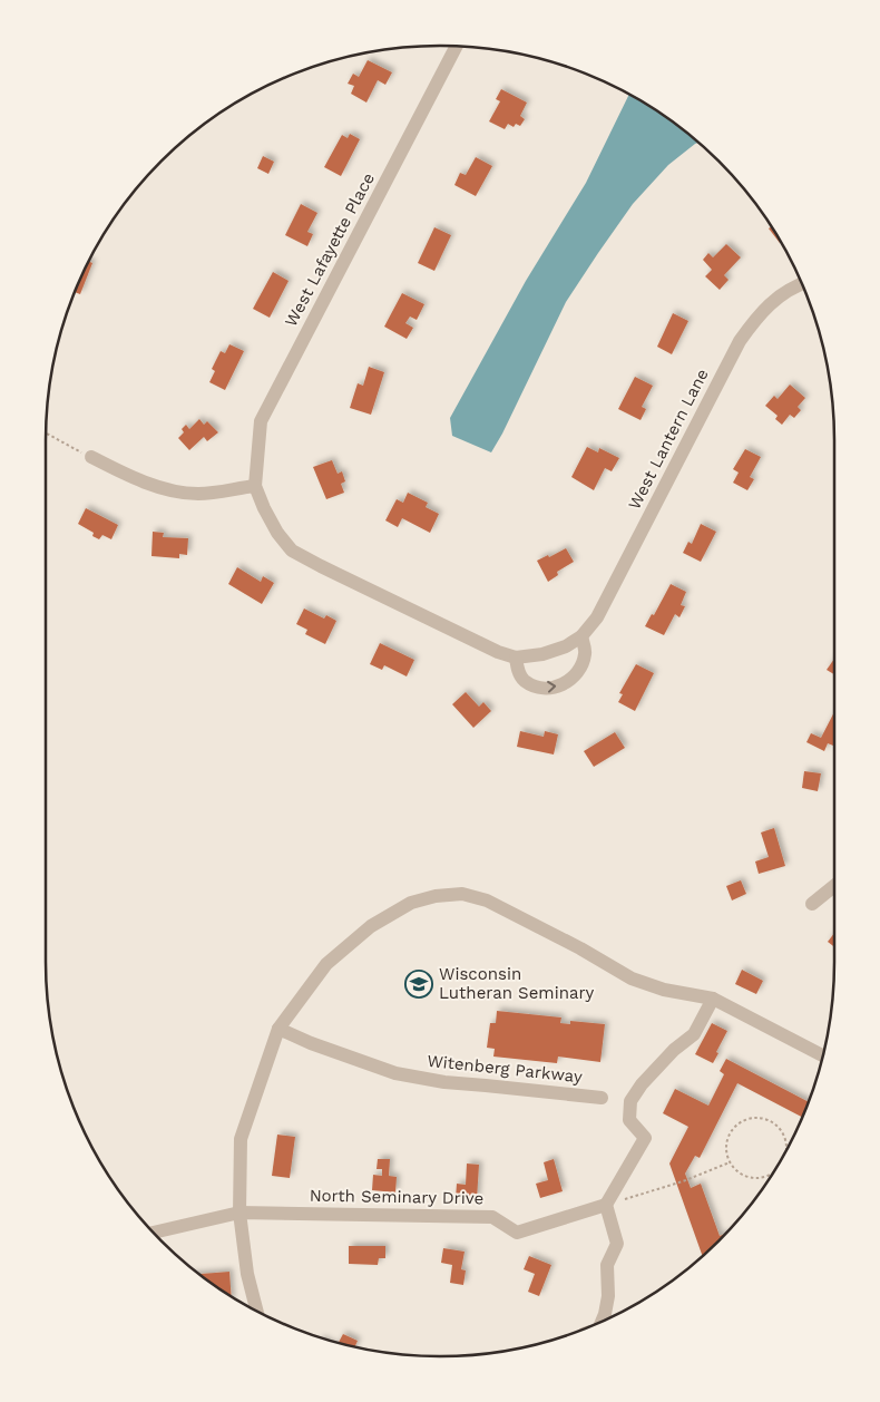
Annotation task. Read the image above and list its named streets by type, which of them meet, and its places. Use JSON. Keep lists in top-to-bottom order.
{
  "streets": {
    "street": [
      "West Lafayette Place",
      "West Lantern Lane",
      "Witenberg Parkway",
      "North Seminary Drive"
    ]
  },
  "crossings": [
    ["West Lafayette Place", "West Lantern Lane"]
  ],
  "places": {
    "school or university": ["Wisconsin Lutheran Seminary"]
  }
}
